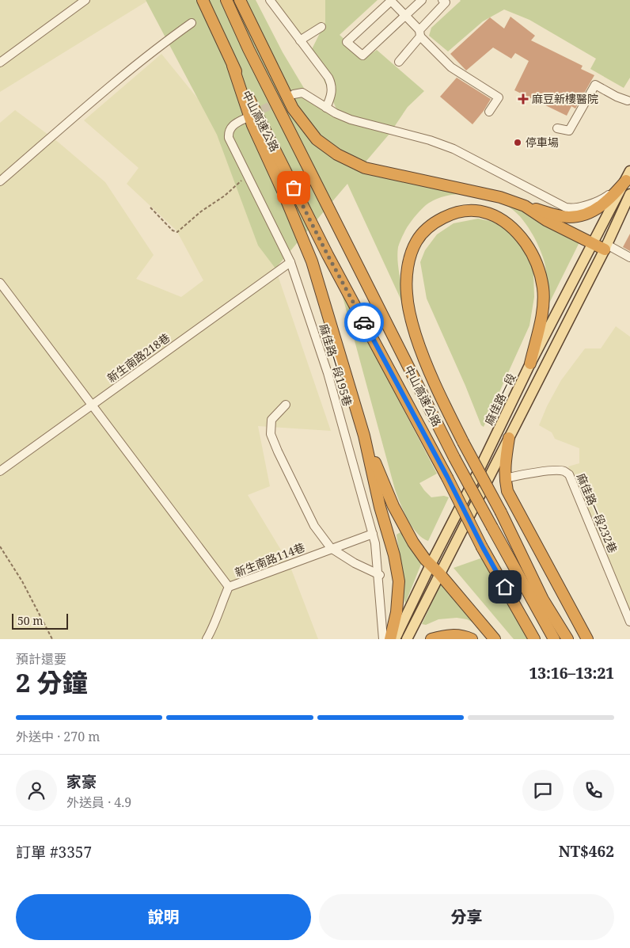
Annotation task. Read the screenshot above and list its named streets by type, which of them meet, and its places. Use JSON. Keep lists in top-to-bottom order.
{
  "streets": {
    "highway": ["中山高速公路"],
    "main road": ["麻佳路一段"],
    "lane": [
      "新生南路218巷",
      "麻佳路一段195巷",
      "麻佳路一段232巷",
      "新生南路114巷"
    ]
  },
  "crossings": [
    ["新生南路218巷", "麻佳路一段195巷"],
    ["麻佳路一段195巷", "新生南路114巷"]
  ],
  "places": {
    "health": ["麻豆新樓醫院"],
    "other": ["停車場"]
  },
  "scale_bar": "50 m",
  "page": {
    "scale": "50 m",
    "heading": ["2 分鐘", "預計還要", "13:16–13:21"],
    "panel": [
      "家豪",
      "外送員 · 4.9",
      "訂單 #3357",
      "NT$462"
    ],
    "bar": "外送中 · 270 m",
    "buttons": ["說明", "分享"]
  }
}
